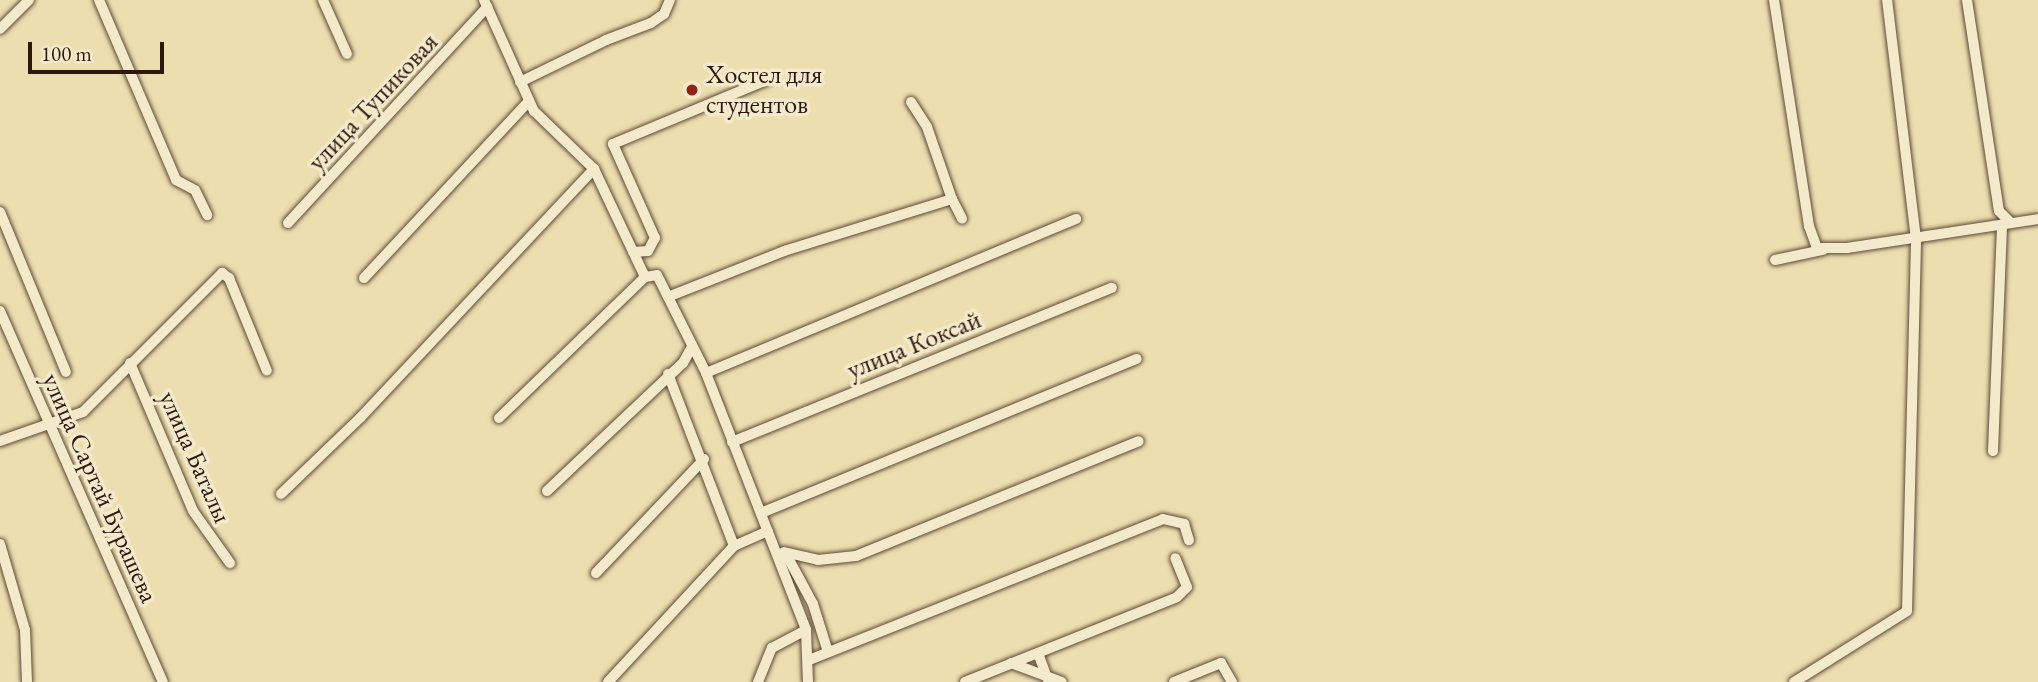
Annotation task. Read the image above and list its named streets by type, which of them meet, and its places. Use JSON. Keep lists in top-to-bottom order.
{
  "streets": {
    "street": [
      "улица Тупиковая",
      "улица Коксай",
      "улица Баталы",
      "улица Сартай Бурашева"
    ]
  },
  "places": ["Хостел для студентов"],
  "scale_bar": "100 m"
}
